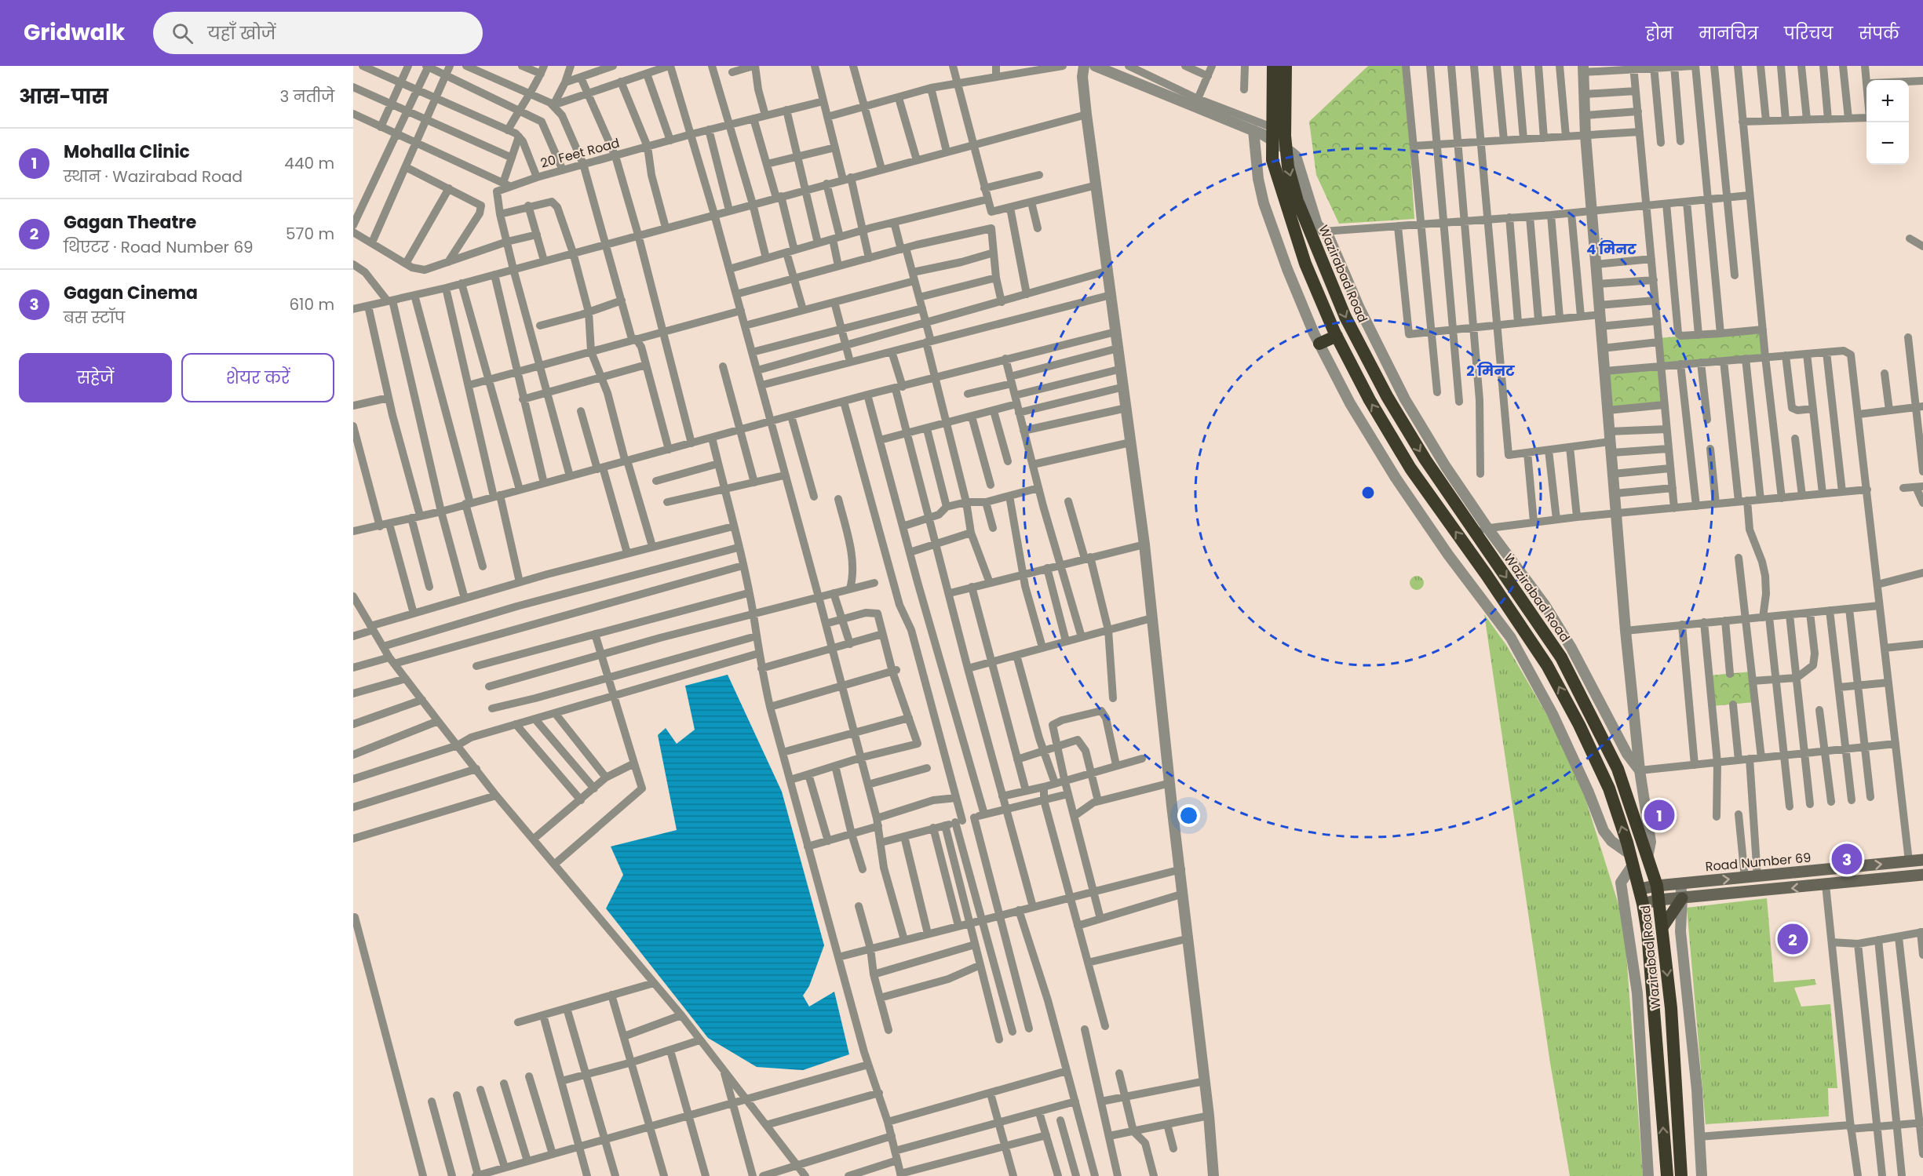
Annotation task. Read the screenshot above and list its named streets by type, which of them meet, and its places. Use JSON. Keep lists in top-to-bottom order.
{
  "streets": {
    "highway": ["Wazirabad Road"],
    "main road": ["Road Number 69"],
    "street": ["20 Feet Road"]
  },
  "crossings": [
    ["Wazirabad Road", "Road Number 69"]
  ],
  "page": {
    "header": "Gridwalk",
    "search": "यहाँ खोजें",
    "nav": [
      "होम",
      "मानचित्र",
      "परिचय",
      "संपर्क"
    ],
    "heading": ["आस-पास", "3 नतीजे"],
    "map_buttons": ["+", "−"],
    "list": [
      {
        "mark": "1",
        "name": "Mohalla Clinic",
        "note": "स्थान · Wazirabad Road",
        "value": "440 m"
      },
      {
        "mark": "2",
        "name": "Gagan Theatre",
        "note": "थिएटर · Road Number 69",
        "value": "570 m"
      },
      {
        "mark": "3",
        "name": "Gagan Cinema",
        "note": "बस स्टॉप",
        "value": "610 m"
      }
    ],
    "buttons": ["सहेजें", "शेयर करें"],
    "pins": ["1", "3", "2"]
  },
  "rings": ["4 मिनट", "2 मिनट"]
}
